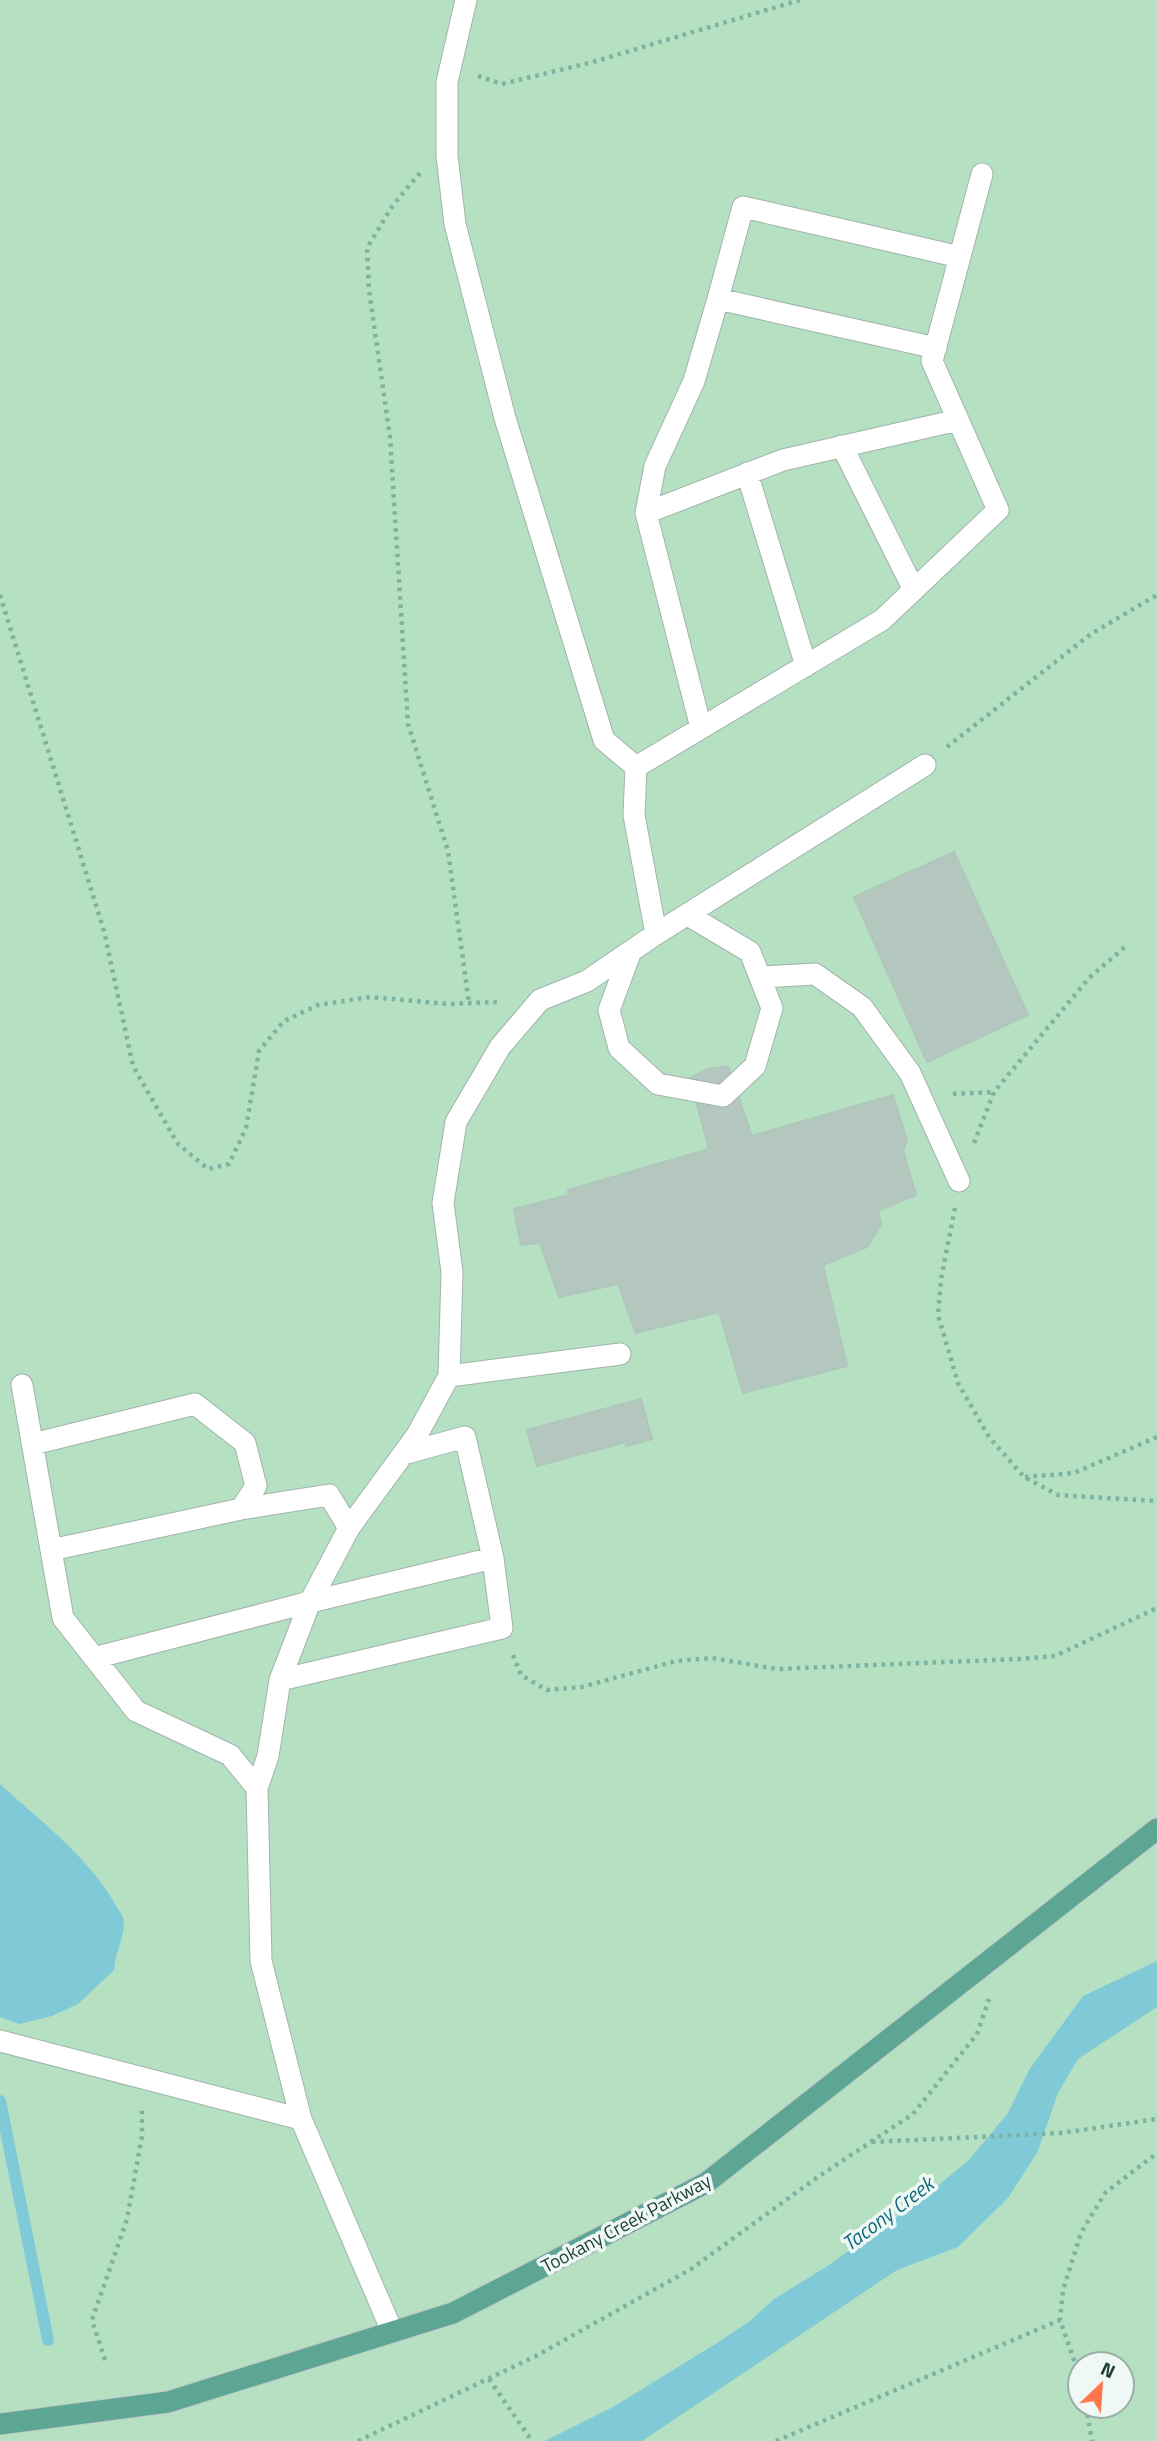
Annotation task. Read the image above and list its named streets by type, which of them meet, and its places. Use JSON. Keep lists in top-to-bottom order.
{
  "streets": {
    "main road": ["Tookany Creek Parkway"]
  },
  "water": ["Tacony Creek"],
  "north": "top right"
}
